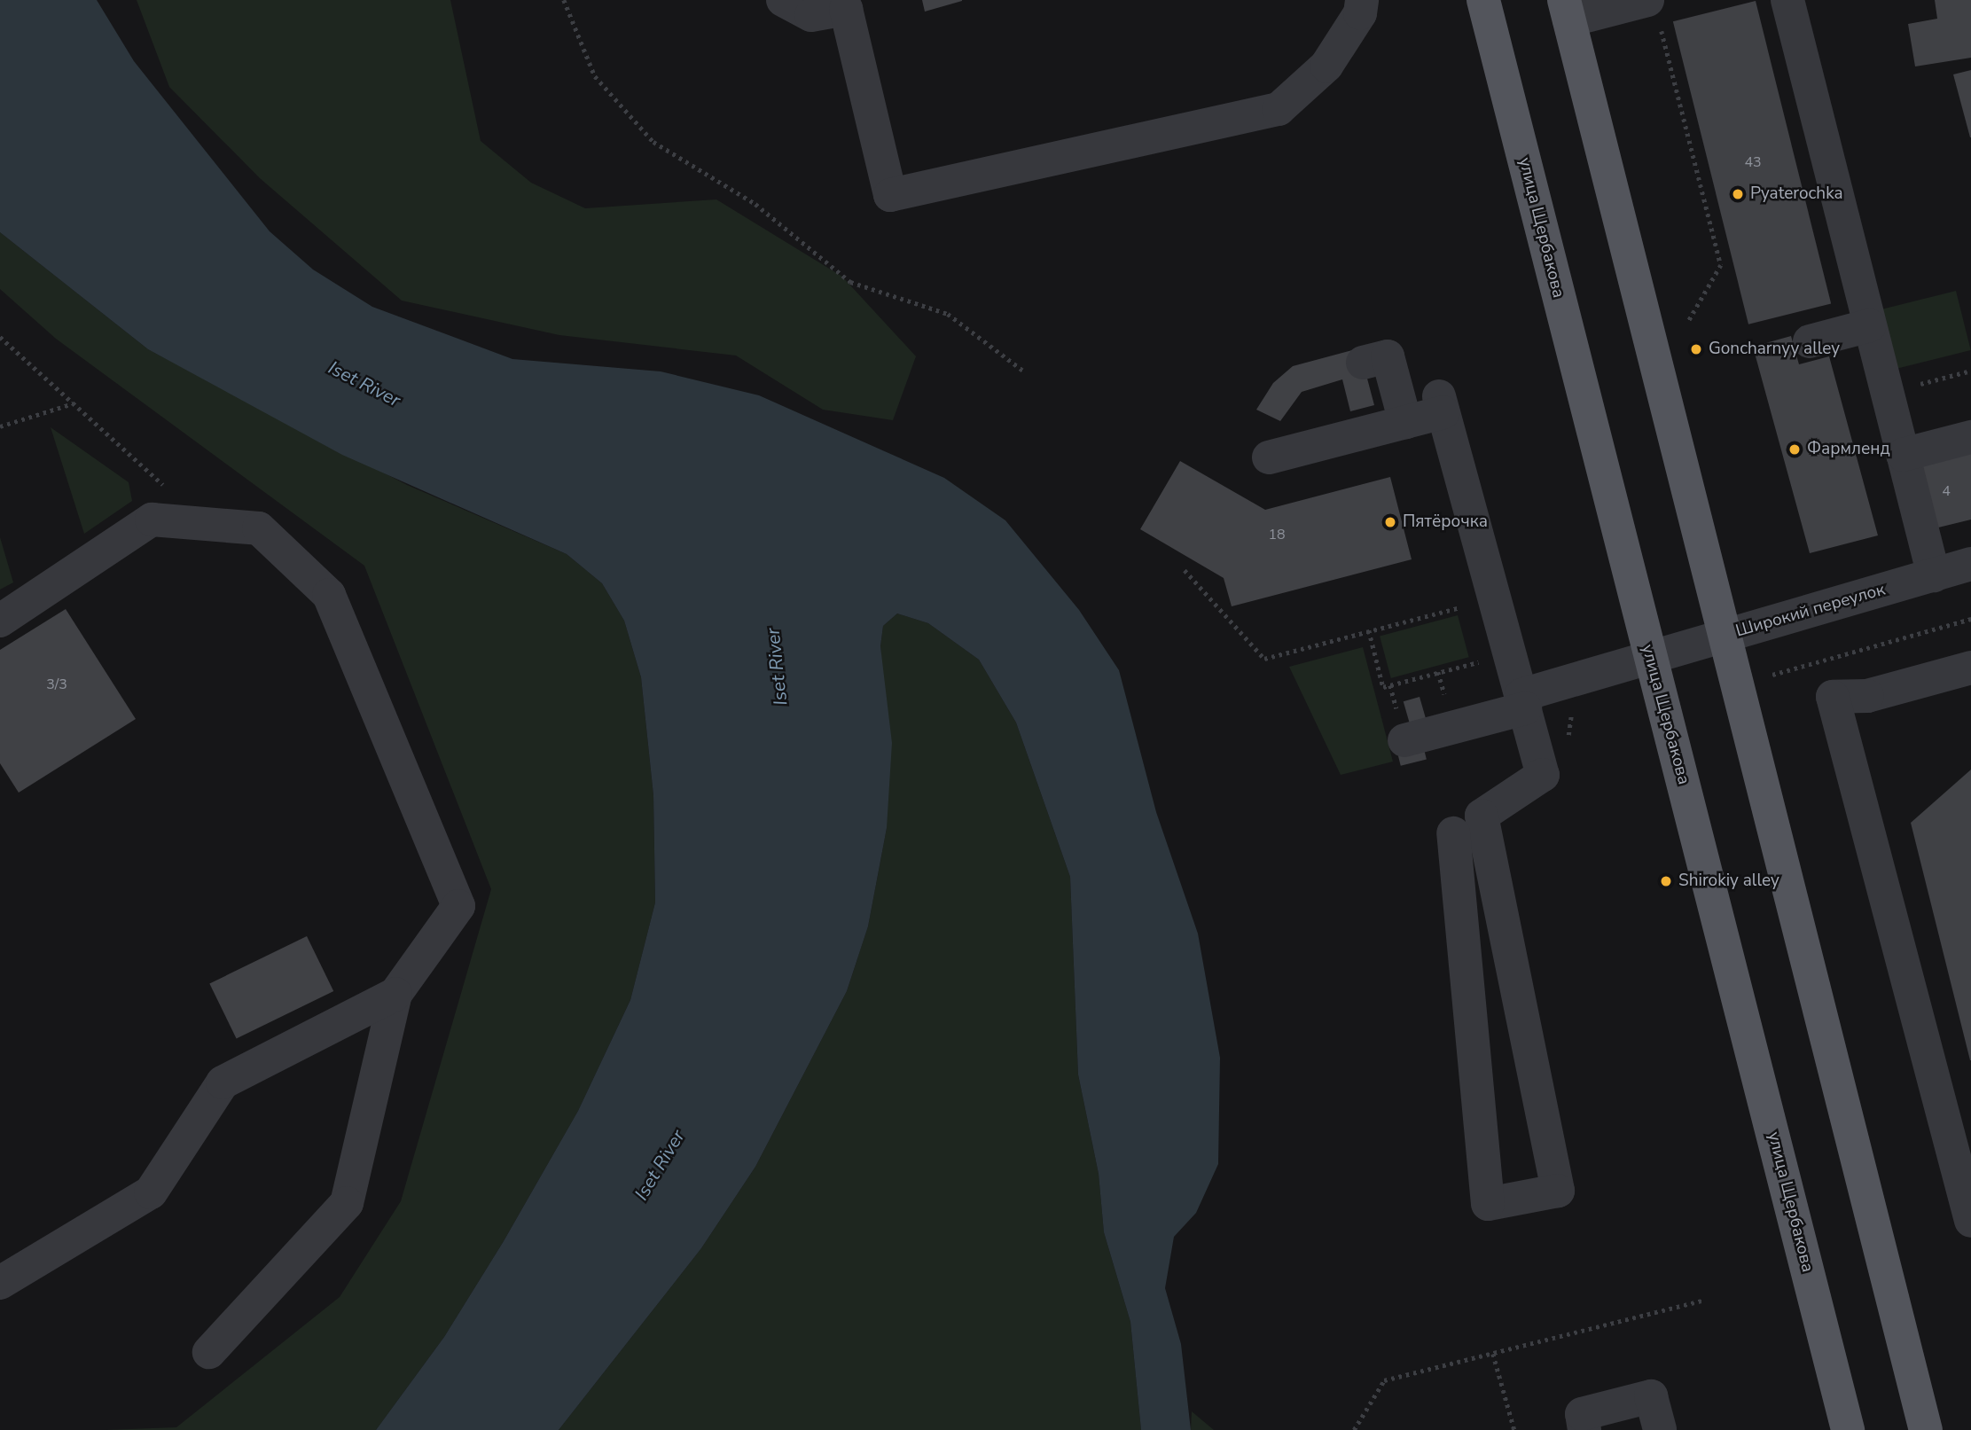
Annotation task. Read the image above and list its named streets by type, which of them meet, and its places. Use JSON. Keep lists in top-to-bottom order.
{
  "streets": {
    "main road": ["улица Щербакова"],
    "street": ["Широкий переулок"]
  },
  "crossings": [
    ["улица Щербакова", "Широкий переулок"]
  ],
  "water": ["Iset River"],
  "places": [
    "Pyaterochka",
    "Goncharnyy alley",
    "Фармленд",
    "Пятёрочка",
    "Shirokiy alley"
  ],
  "house_numbers": [
    "43",
    "4",
    "18",
    "3/3"
  ]
}
